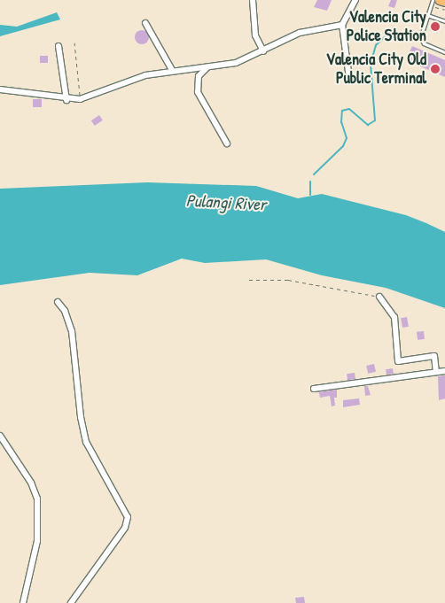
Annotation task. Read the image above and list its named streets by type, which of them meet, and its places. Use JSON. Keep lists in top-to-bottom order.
{
  "water": ["Pulangi River"],
  "places": ["Valencia City Police Station", "Valencia City Old Public Terminal"]
}
